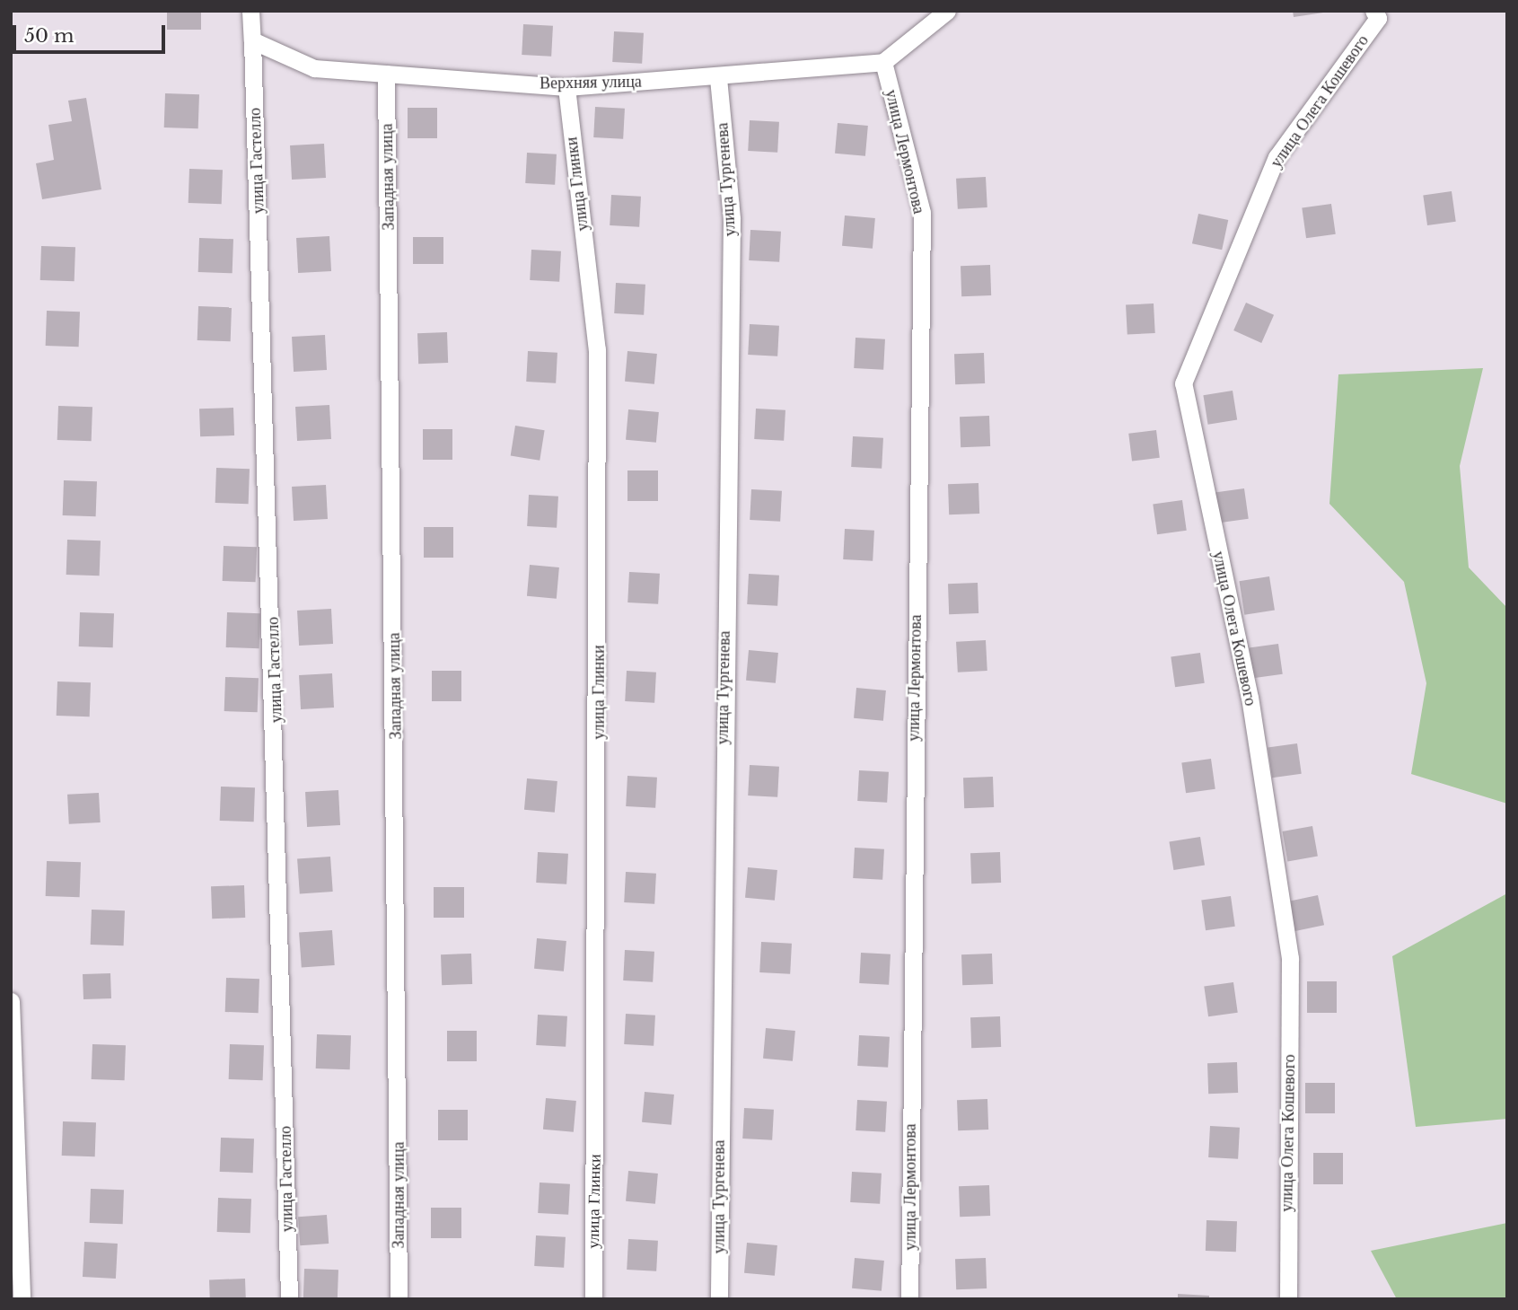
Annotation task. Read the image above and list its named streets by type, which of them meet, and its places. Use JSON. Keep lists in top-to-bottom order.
{
  "streets": {
    "street": [
      "Верхняя улица",
      "улица Олега Кошевого",
      "улица Лермонтова",
      "улица Гастелло",
      "Западная улица",
      "улица Тургенева",
      "улица Глинки"
    ]
  },
  "crossings": [
    ["Верхняя улица", "улица Лермонтова"],
    ["Верхняя улица", "улица Гастелло"],
    ["Верхняя улица", "Западная улица"],
    ["Верхняя улица", "улица Тургенева"],
    ["Верхняя улица", "улица Глинки"]
  ],
  "scale_bar": "50 m"
}
